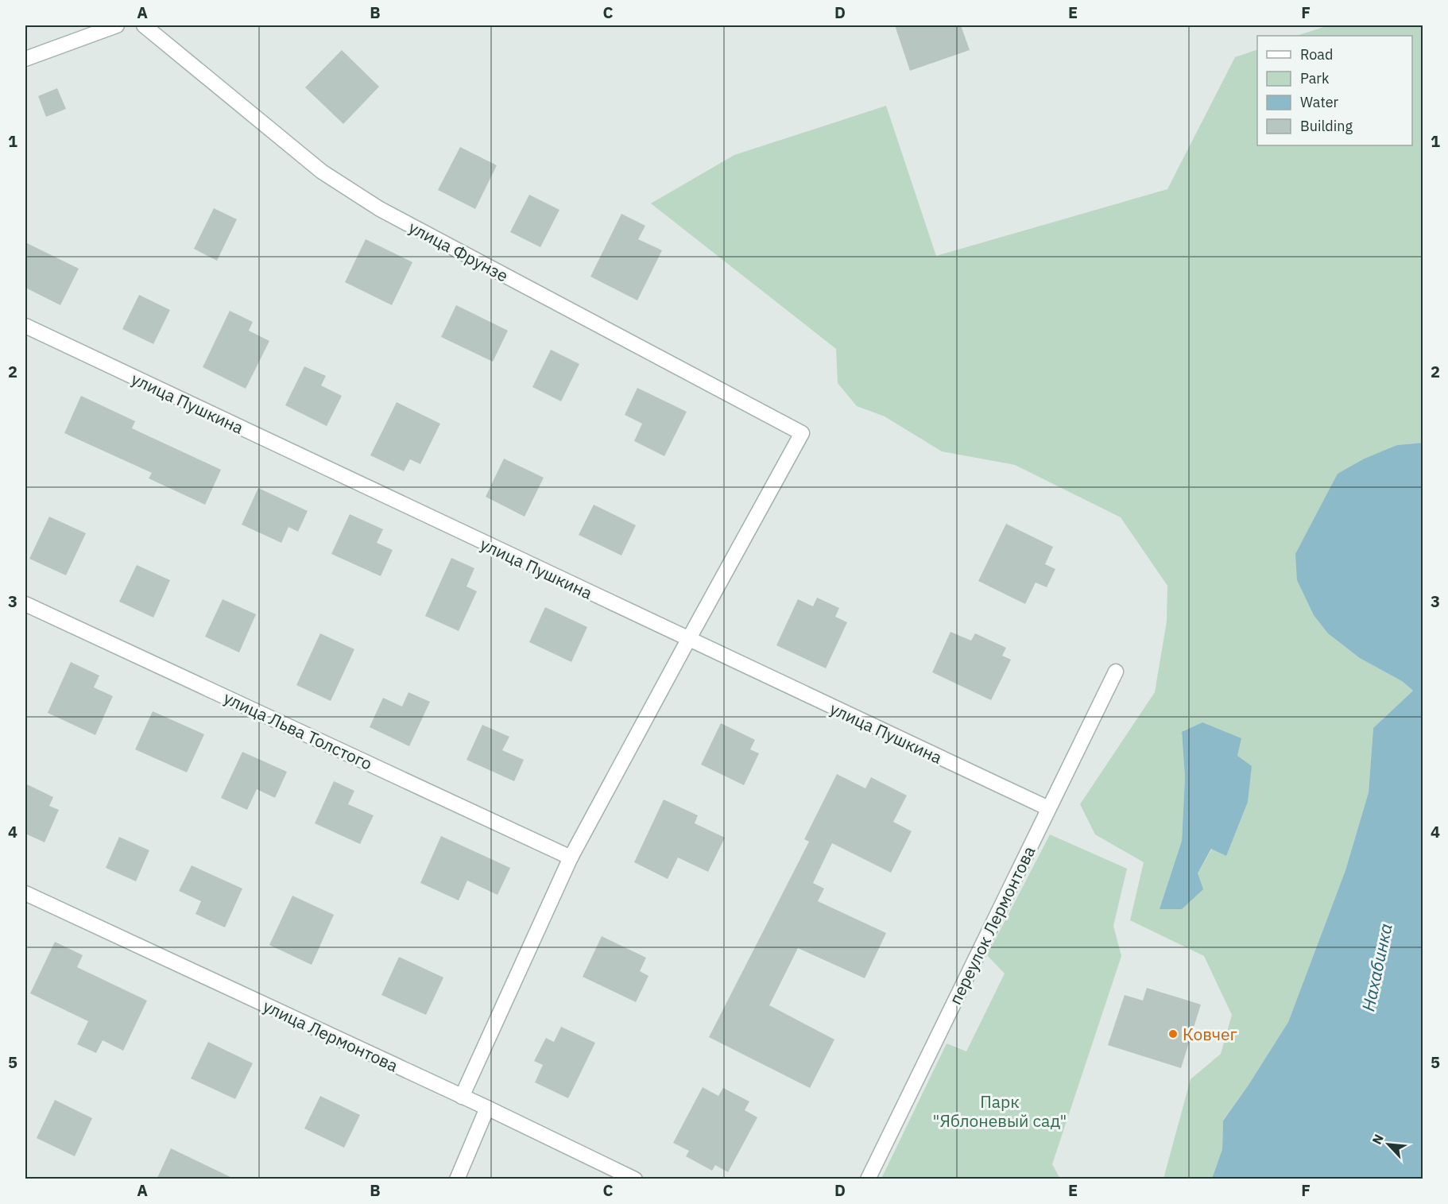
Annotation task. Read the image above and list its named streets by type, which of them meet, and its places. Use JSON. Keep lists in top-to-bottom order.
{
  "streets": {
    "street": [
      "улица Фрунзе",
      "улица Пушкина",
      "улица Льва Толстого",
      "переулок Лермонтова",
      "улица Лермонтова"
    ]
  },
  "crossings": [
    ["улица Фрунзе", "улица Пушкина"],
    ["улица Пушкина", "переулок Лермонтова"]
  ],
  "water": ["Нахабинка"],
  "parks": ["Парк \"Яблоневый сад\""],
  "places": ["Ковчег"],
  "legend": [
    "Road",
    "Park",
    "Water",
    "Building"
  ],
  "north": "top left",
  "grid": {
    "columns": [
      "A",
      "B",
      "C",
      "D",
      "E",
      "F"
    ],
    "rows": [
      "1",
      "2",
      "3",
      "4",
      "5"
    ]
  }
}
